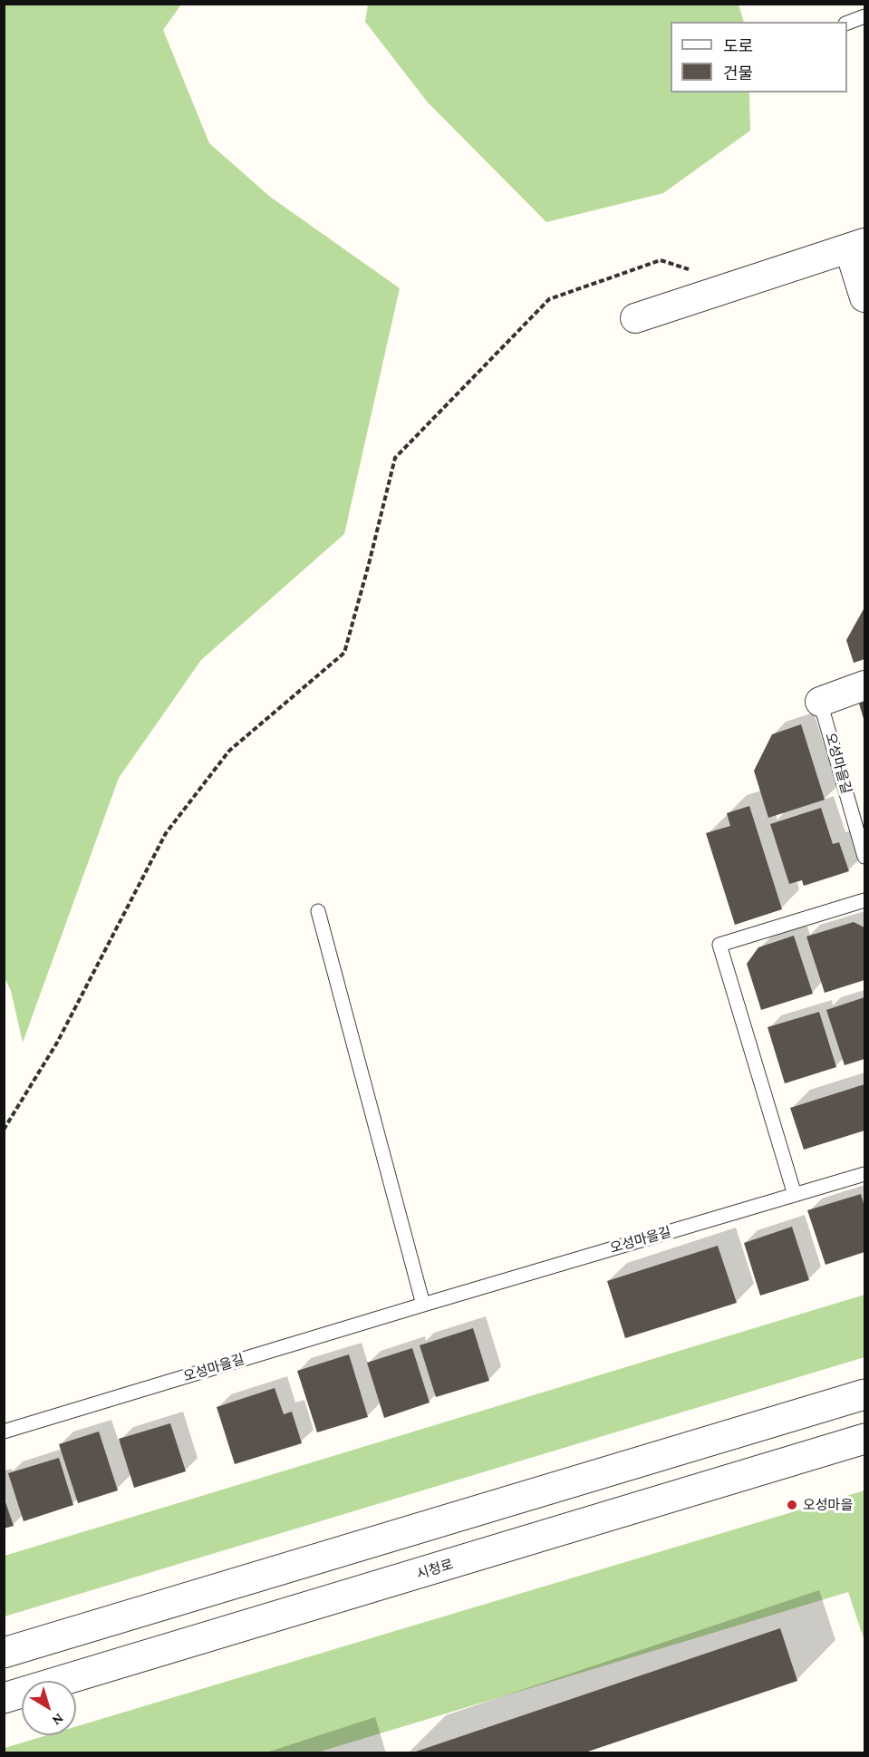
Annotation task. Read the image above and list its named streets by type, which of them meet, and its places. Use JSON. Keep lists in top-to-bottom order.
{
  "streets": {
    "street": ["시청로"],
    "lane": ["오성마을길"]
  },
  "places": ["오성마을"],
  "legend": ["도로", "건물"],
  "north": "bottom right"
}
